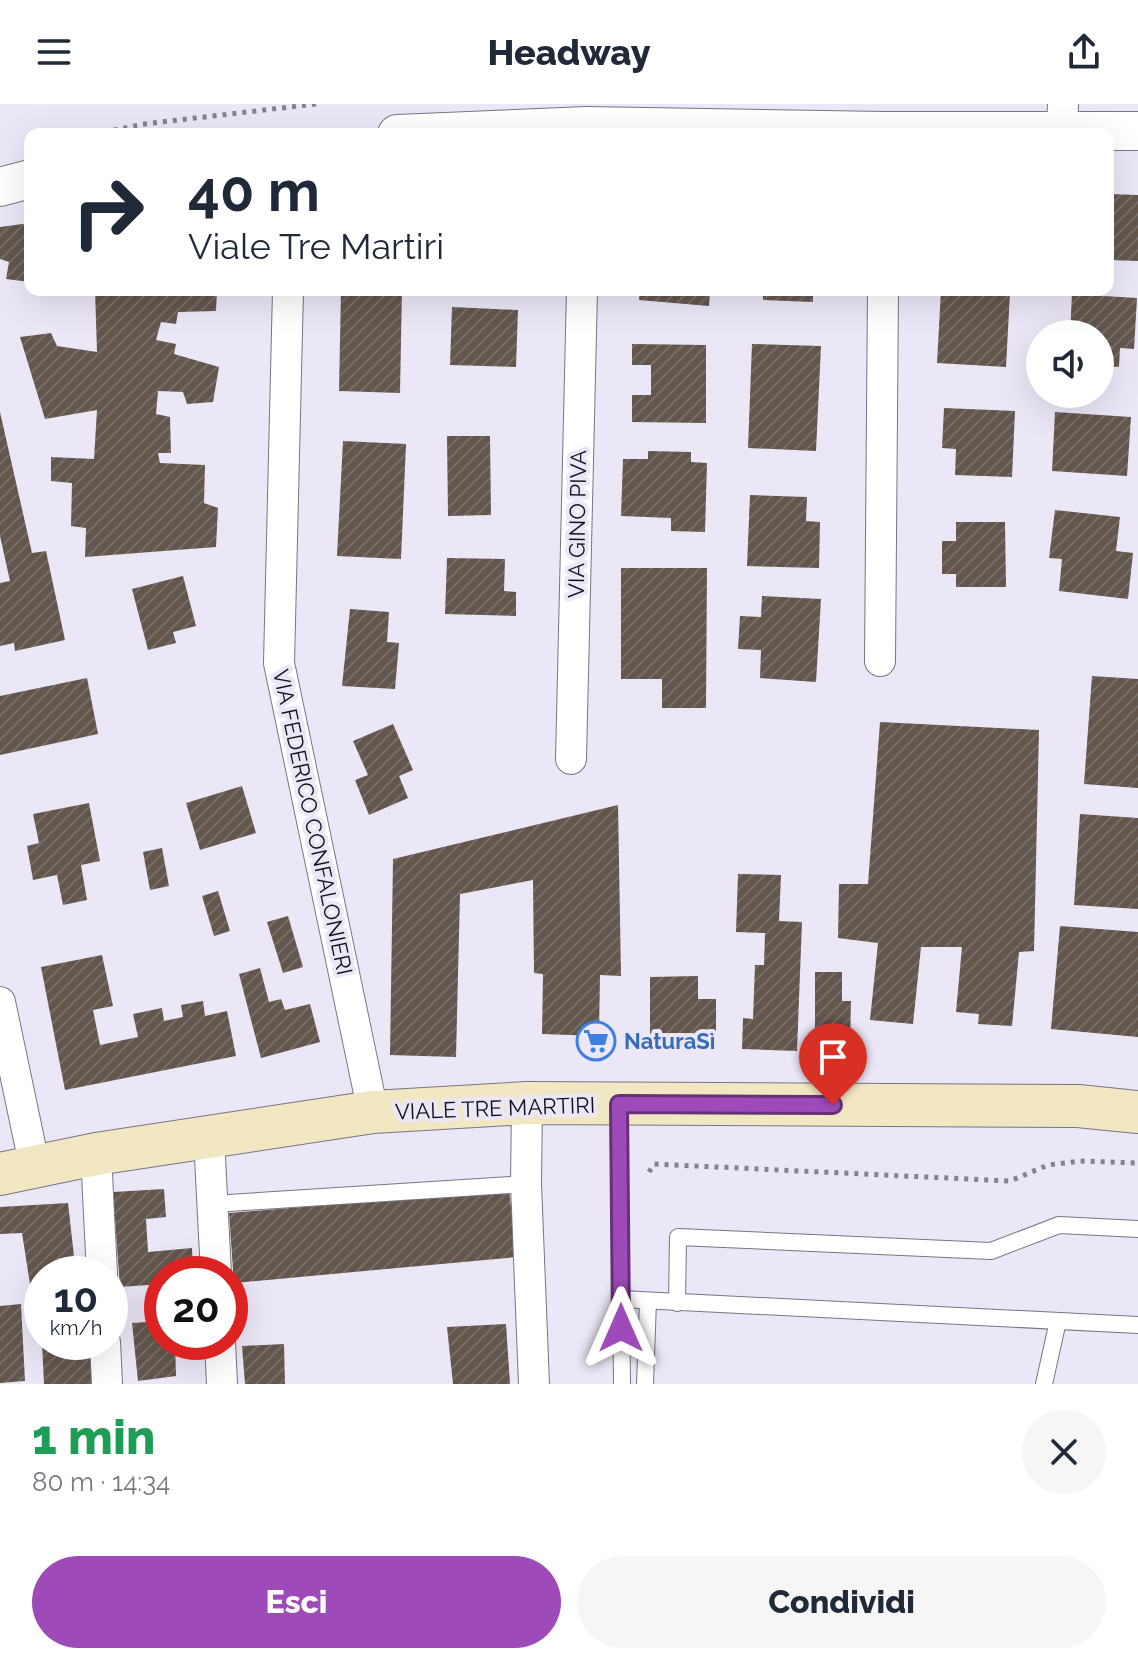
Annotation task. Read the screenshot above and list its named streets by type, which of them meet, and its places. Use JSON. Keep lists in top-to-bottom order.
{
  "streets": {
    "main road": ["VIALE TRE MARTIRI"],
    "street": ["VIA GINO PIVA", "VIA FEDERICO CONFALONIERI"]
  },
  "crossings": [
    ["VIA FEDERICO CONFALONIERI", "VIALE TRE MARTIRI"]
  ],
  "places": {
    "supermarket": ["NaturaSì"]
  },
  "page": {
    "header": "Headway",
    "turn": ["40 m", "Viale Tre Martiri"],
    "speed": "10 km/h",
    "limit": "20",
    "heading": ["1 min", "80 m · 14:34"],
    "buttons": ["Esci", "Condividi"]
  }
}
